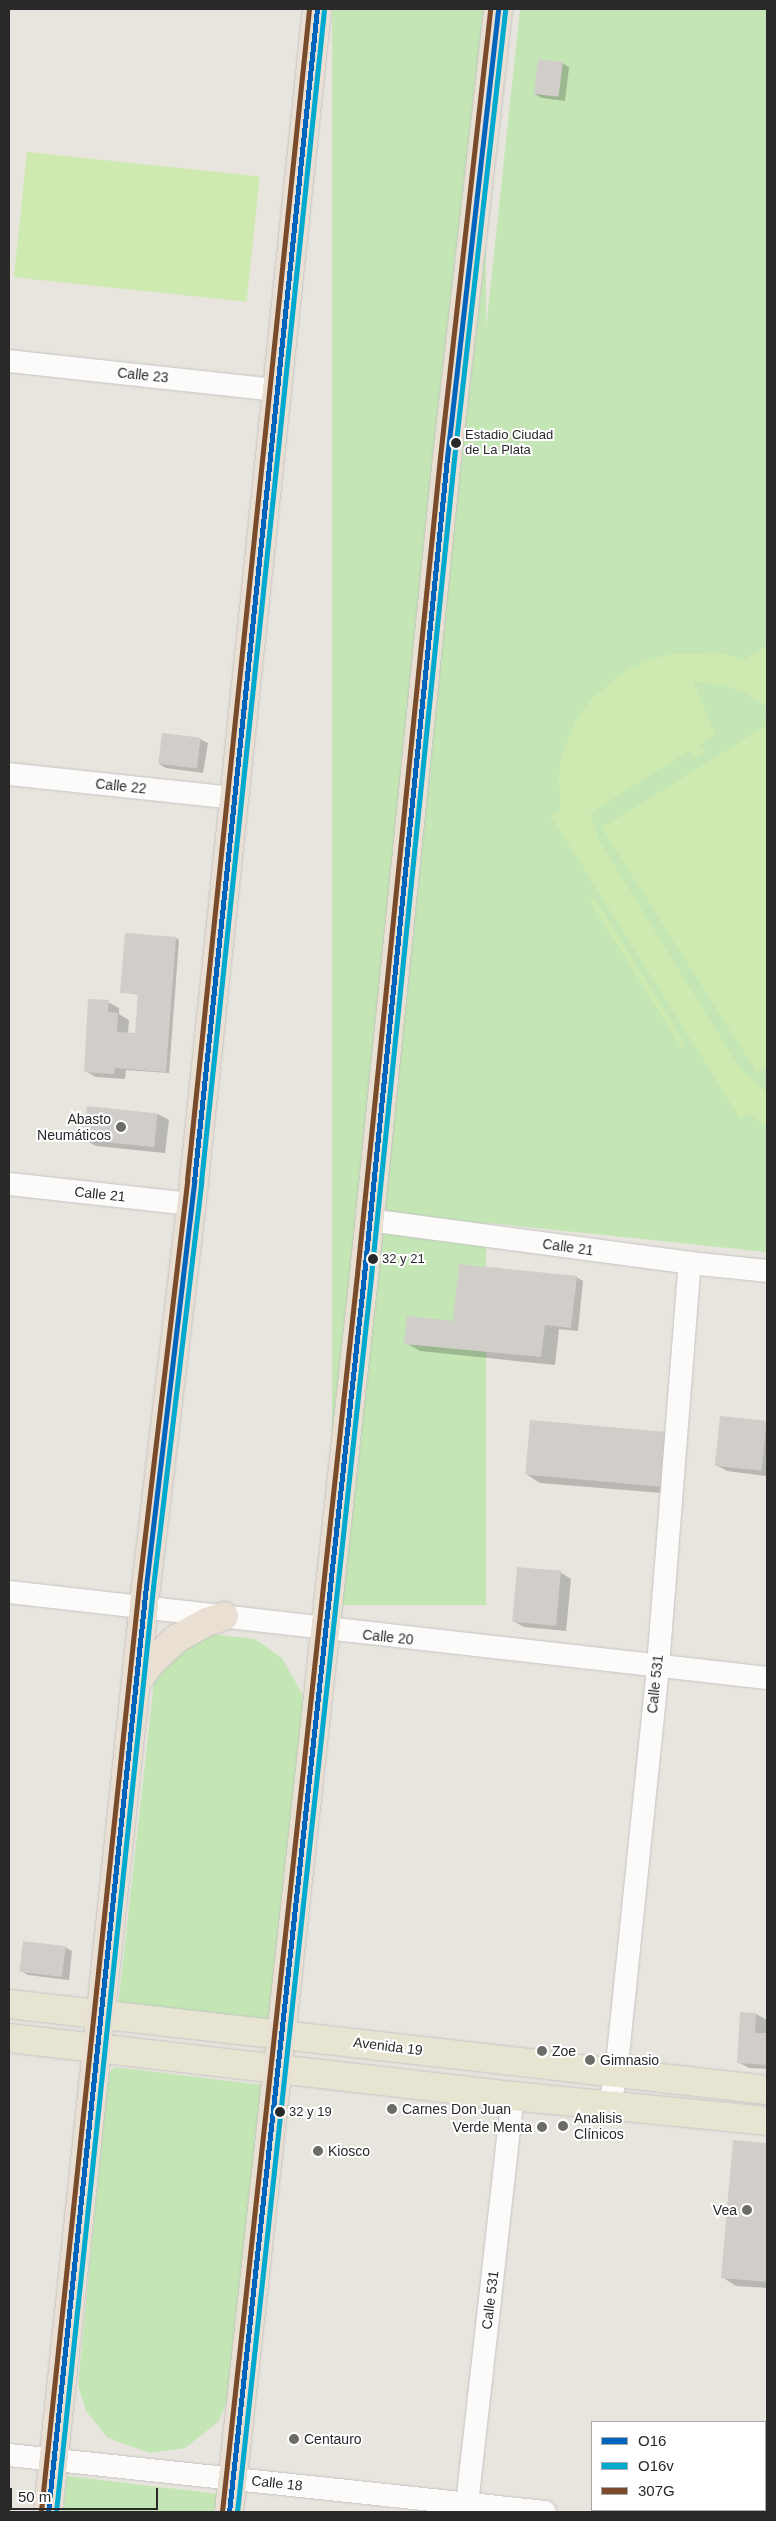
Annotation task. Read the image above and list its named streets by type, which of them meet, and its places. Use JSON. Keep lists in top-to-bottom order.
{
  "streets": {
    "main road": ["Avenida 19"],
    "street": [
      "Calle 23",
      "Calle 22",
      "Calle 21",
      "Calle 20",
      "Calle 531",
      "Calle 18"
    ]
  },
  "crossings": [
    ["Calle 21", "Calle 531"],
    ["Calle 20", "Calle 531"],
    ["Calle 531", "Avenida 19"],
    ["Calle 531", "Calle 18"]
  ],
  "places": [
    "Estadio Ciudad de La Plata",
    "Abasto Neumáticos",
    "32 y 21",
    "Zoe",
    "Gimnasio",
    "Carnes Don Juan",
    "32 y 19",
    "Analisis Clínicos",
    "Verde Menta",
    "Kiosco",
    "Vea",
    "Centauro"
  ],
  "lines": ["transit line O16", "transit line 307G", "transit line O16v"],
  "legend": ["O16", "O16v", "307G"],
  "scale_bar": "50 m"
}
